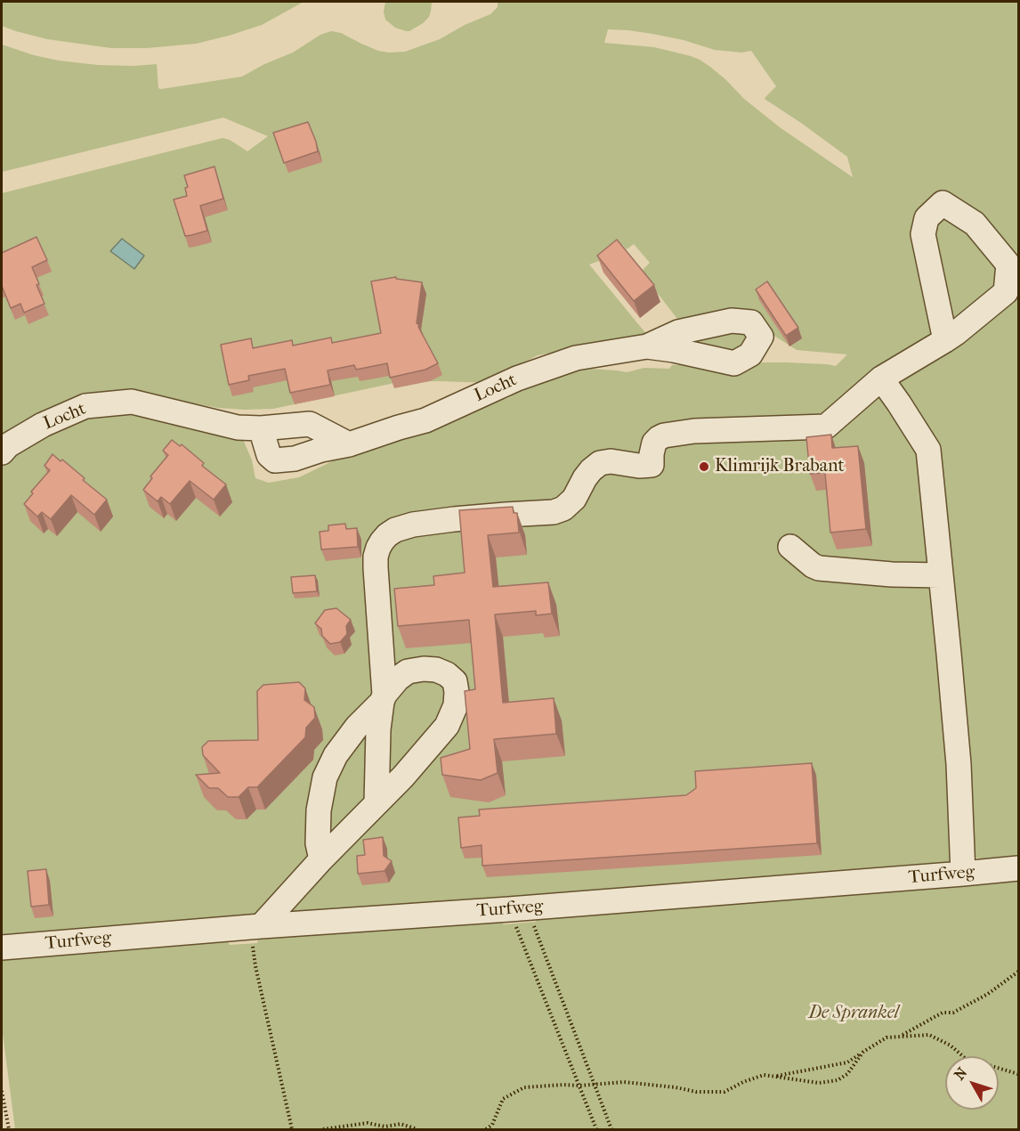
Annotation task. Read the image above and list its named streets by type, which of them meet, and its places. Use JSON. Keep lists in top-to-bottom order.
{
  "streets": {
    "street": ["Locht", "Turfweg"]
  },
  "parks": ["De Sprankel"],
  "places": ["Klimrijk Brabant"],
  "north": "top left"
}
